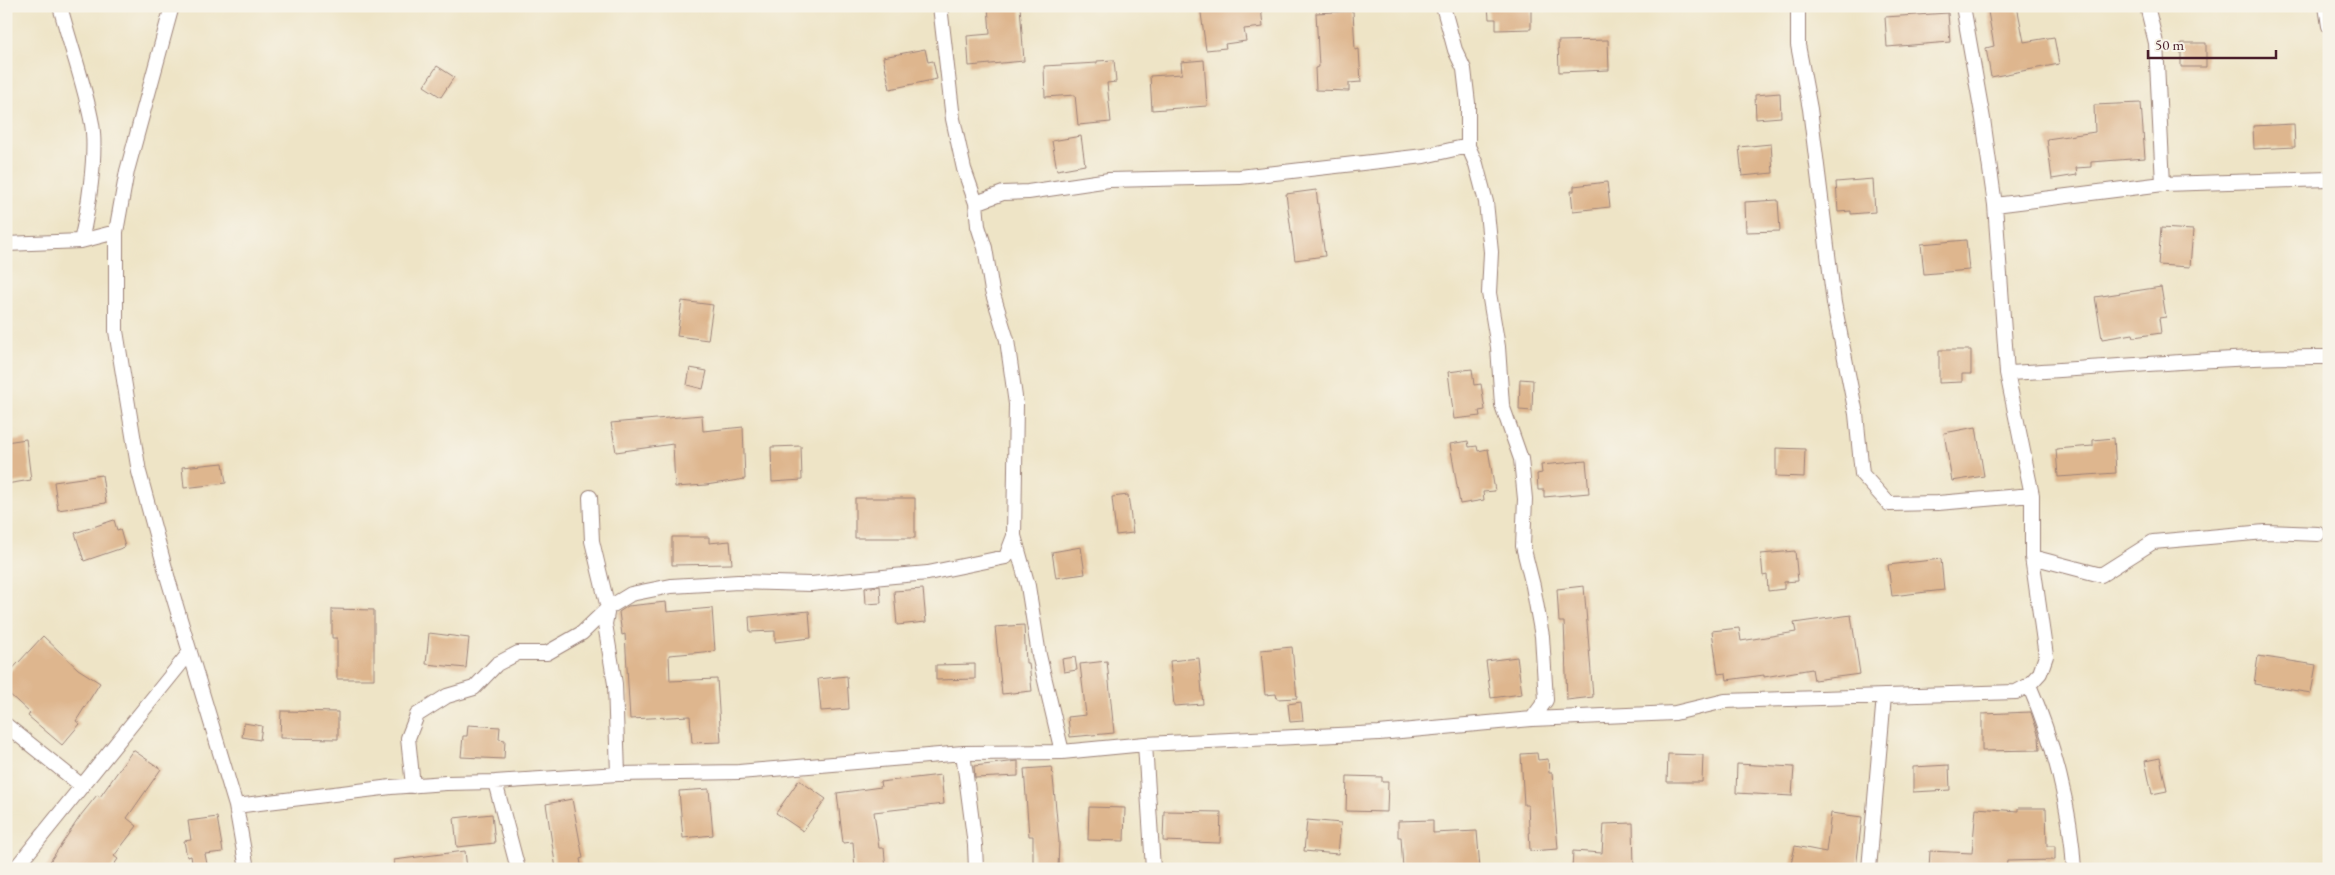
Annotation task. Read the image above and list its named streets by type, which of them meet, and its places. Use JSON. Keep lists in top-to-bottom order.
{
  "scale_bar": "50 m"
}
